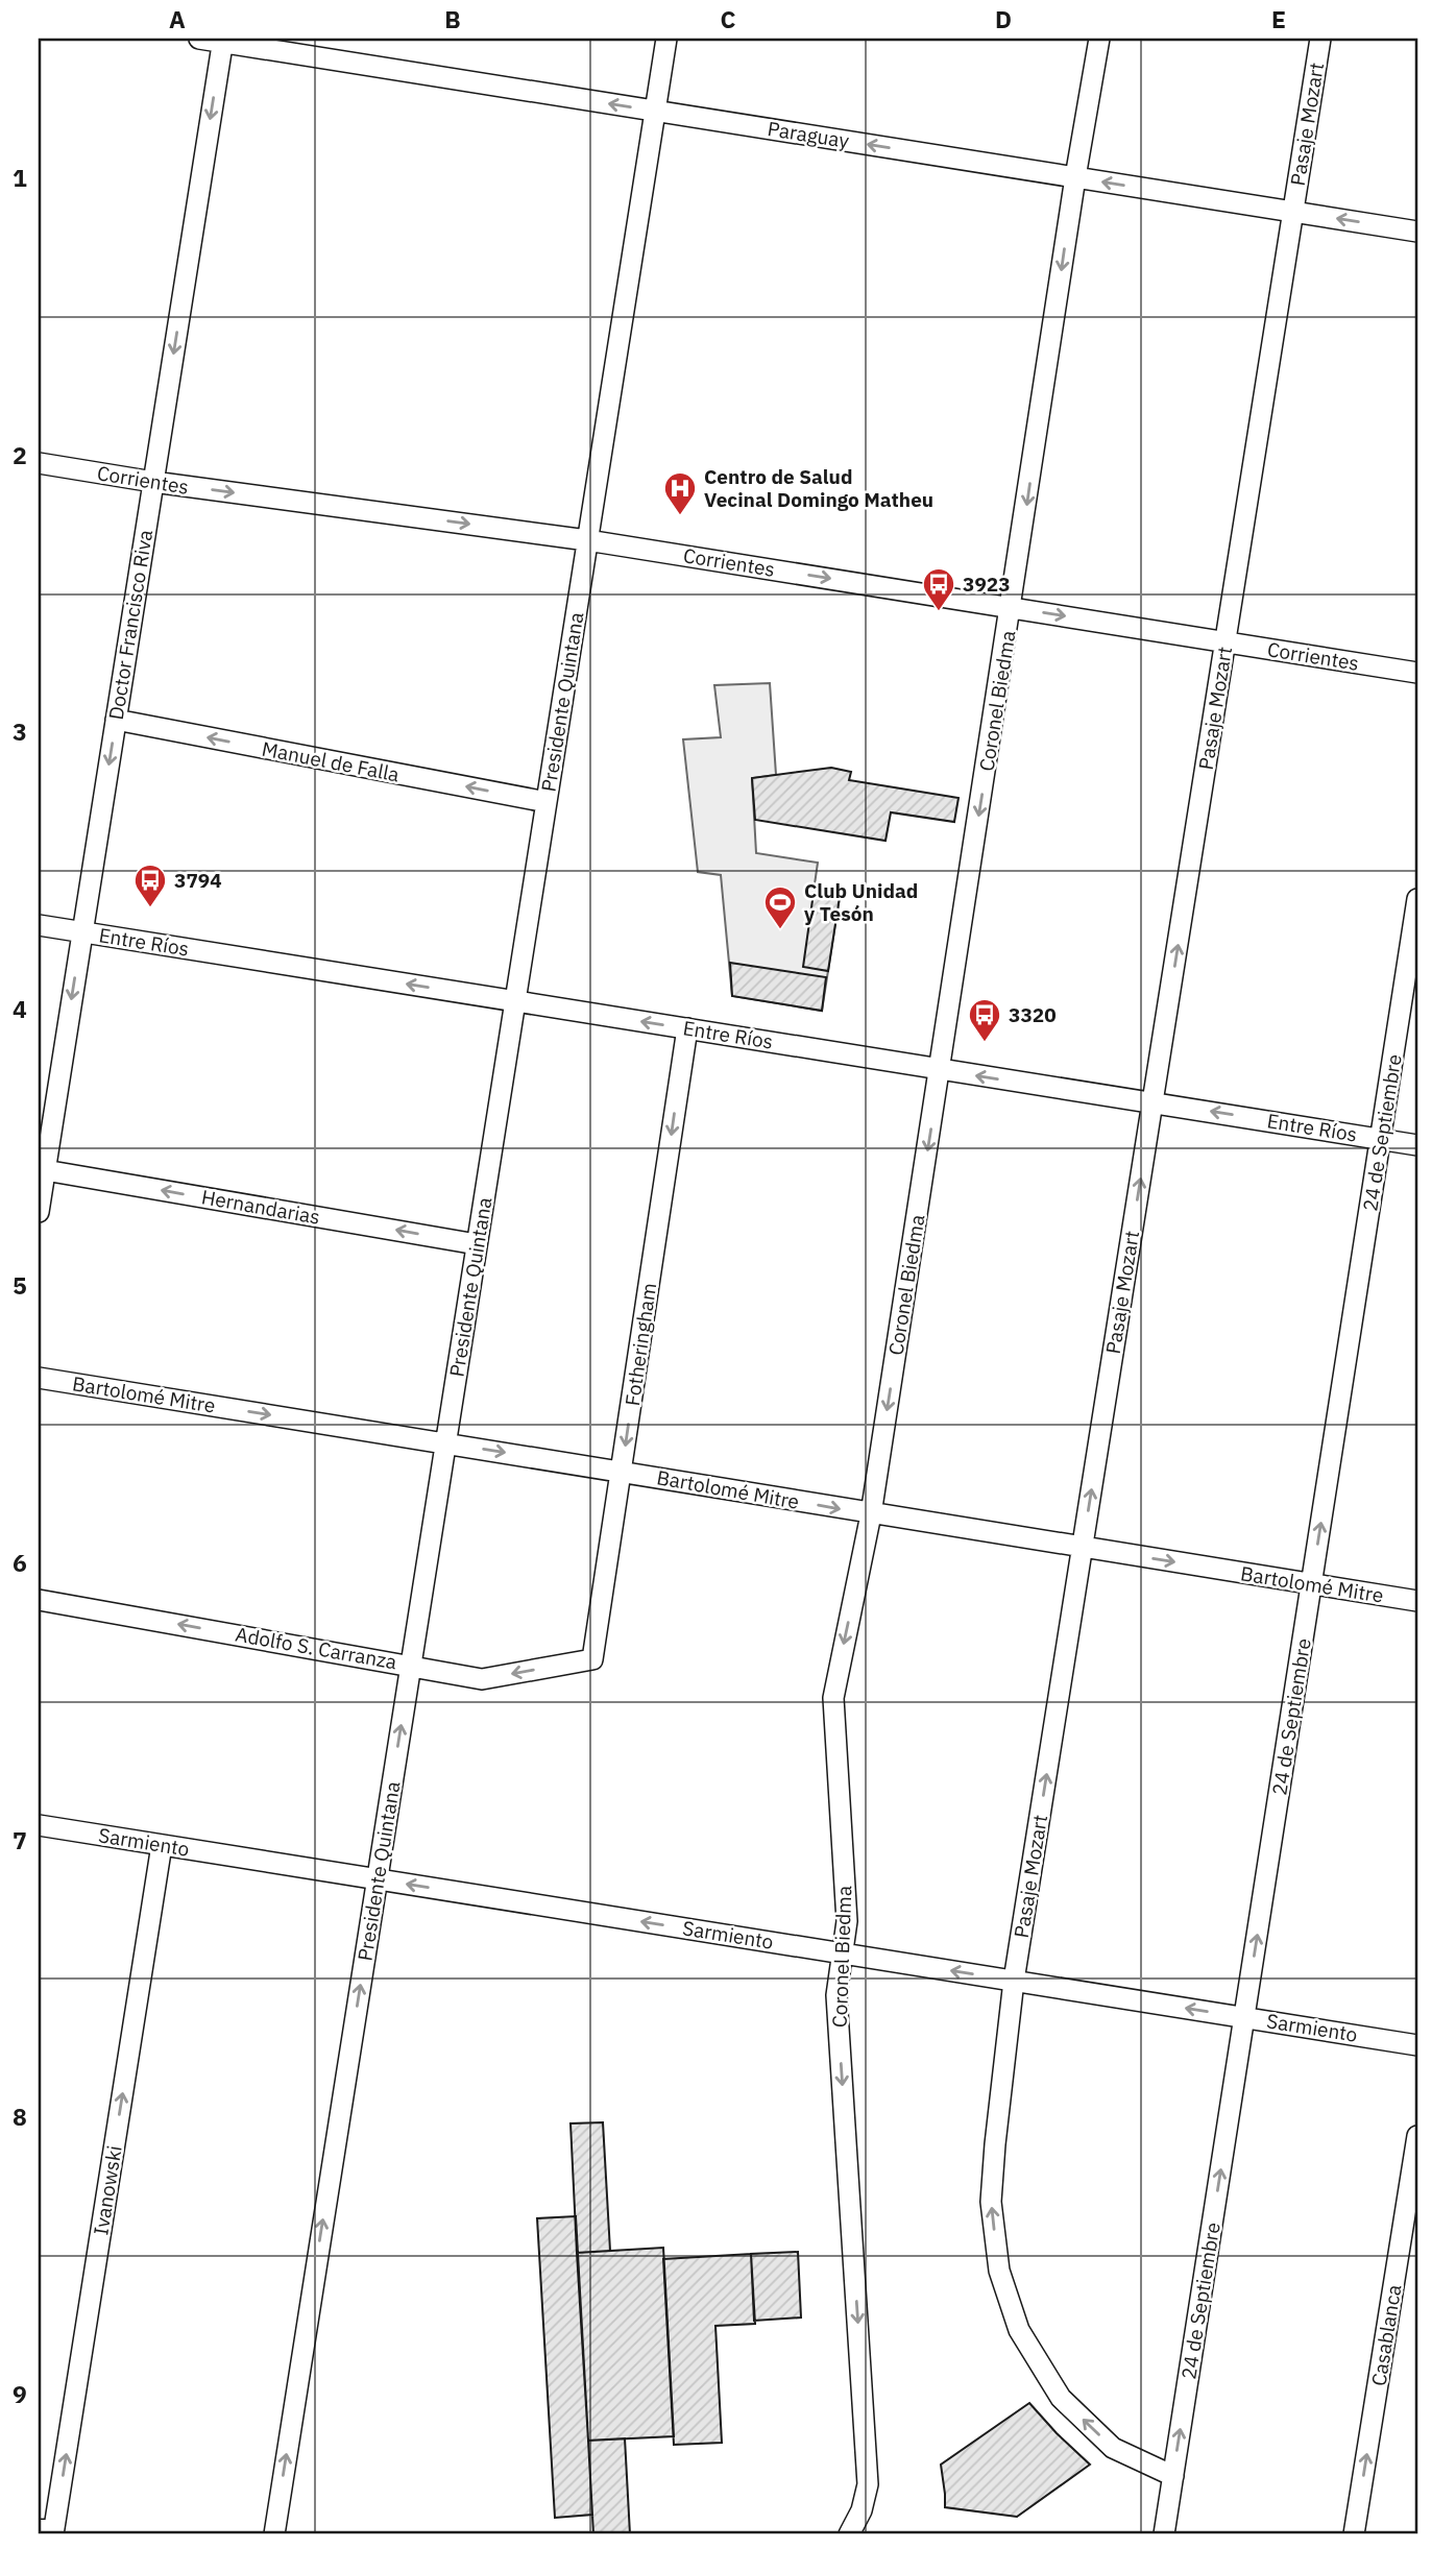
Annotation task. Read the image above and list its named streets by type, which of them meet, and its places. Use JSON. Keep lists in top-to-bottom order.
{
  "streets": {
    "street": [
      "Pasaje Mozart",
      "Paraguay",
      "Corrientes",
      "Doctor Francisco Riva",
      "Coronel Biedma",
      "Presidente Quintana",
      "Manuel de Falla",
      "Entre Ríos",
      "24 de Septiembre",
      "Hernandarias",
      "Fotheringham",
      "Bartolomé Mitre",
      "Adolfo S. Carranza",
      "Sarmiento",
      "Ivanowski",
      "Casablanca"
    ]
  },
  "crossings": [
    ["Pasaje Mozart", "Paraguay"],
    ["Pasaje Mozart", "Corrientes"],
    ["Pasaje Mozart", "Entre Ríos"],
    ["Pasaje Mozart", "24 de Septiembre"],
    ["Pasaje Mozart", "Bartolomé Mitre"],
    ["Pasaje Mozart", "Sarmiento"],
    ["Paraguay", "Doctor Francisco Riva"],
    ["Paraguay", "Coronel Biedma"],
    ["Paraguay", "Presidente Quintana"],
    ["Corrientes", "Doctor Francisco Riva"],
    ["Corrientes", "Coronel Biedma"],
    ["Corrientes", "Presidente Quintana"],
    ["Doctor Francisco Riva", "Manuel de Falla"],
    ["Doctor Francisco Riva", "Entre Ríos"],
    ["Doctor Francisco Riva", "Hernandarias"],
    ["Coronel Biedma", "Entre Ríos"],
    ["Coronel Biedma", "Bartolomé Mitre"],
    ["Coronel Biedma", "Sarmiento"],
    ["Presidente Quintana", "Manuel de Falla"],
    ["Presidente Quintana", "Entre Ríos"],
    ["Presidente Quintana", "Hernandarias"],
    ["Presidente Quintana", "Bartolomé Mitre"],
    ["Presidente Quintana", "Adolfo S. Carranza"],
    ["Presidente Quintana", "Sarmiento"],
    ["Entre Ríos", "24 de Septiembre"],
    ["Entre Ríos", "Fotheringham"],
    ["24 de Septiembre", "Bartolomé Mitre"],
    ["24 de Septiembre", "Sarmiento"],
    ["Fotheringham", "Bartolomé Mitre"],
    ["Fotheringham", "Adolfo S. Carranza"],
    ["Sarmiento", "Ivanowski"]
  ],
  "one_way": [
    "Pasaje Mozart",
    "Paraguay",
    "Corrientes",
    "Doctor Francisco Riva",
    "Coronel Biedma",
    "Manuel de Falla",
    "Entre Ríos",
    "24 de Septiembre",
    "Hernandarias",
    "Fotheringham",
    "Bartolomé Mitre",
    "Adolfo S. Carranza",
    "Sarmiento",
    "Ivanowski",
    "Casablanca"
  ],
  "places": {
    "hospital": ["Centro de Salud Vecinal Domingo Matheu"],
    "bus stop": ["3923", "3794", "3320"],
    "sports": ["Club Unidad y Tesón"]
  },
  "grid": {
    "columns": [
      "A",
      "B",
      "C",
      "D",
      "E"
    ],
    "rows": [
      "1",
      "2",
      "3",
      "4",
      "5",
      "6",
      "7",
      "8",
      "9"
    ]
  }
}
